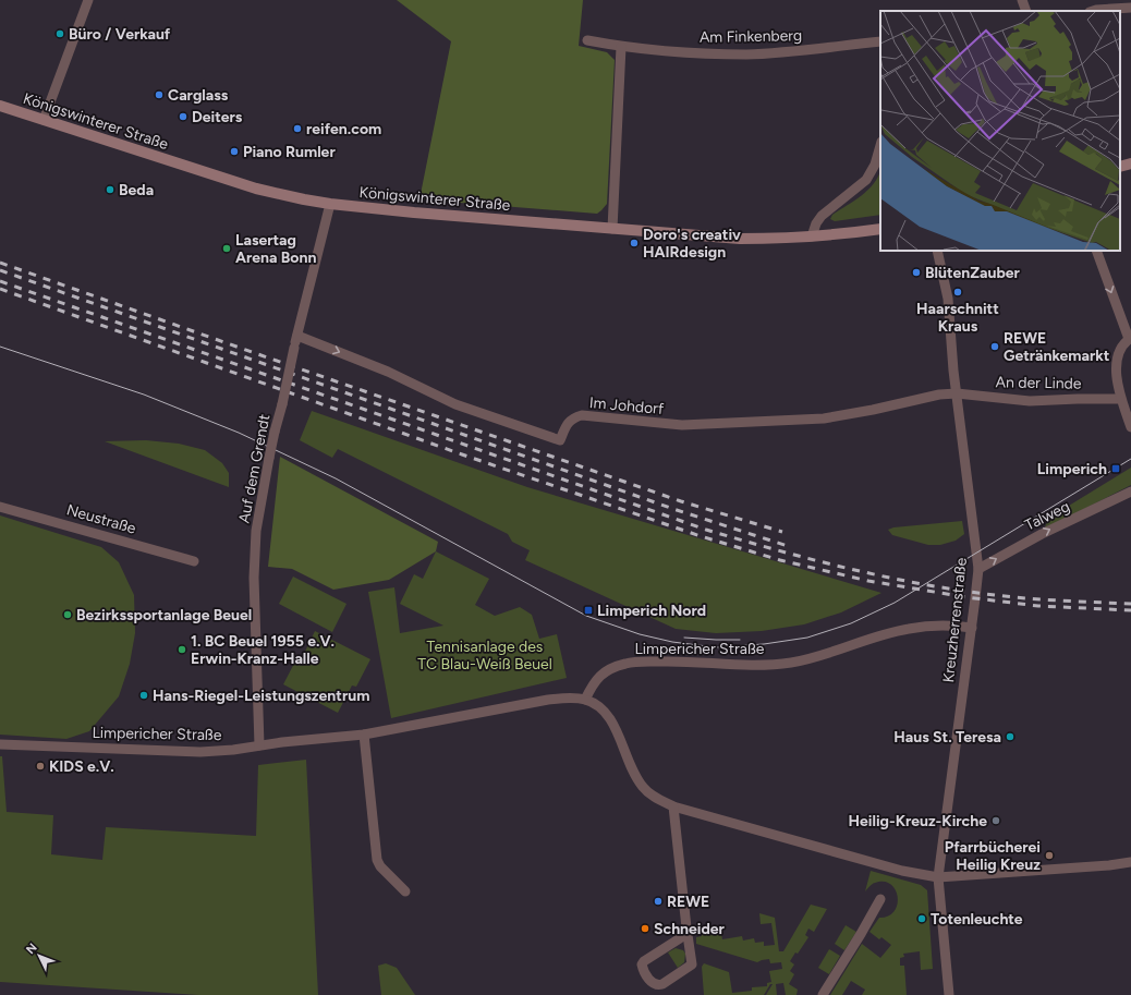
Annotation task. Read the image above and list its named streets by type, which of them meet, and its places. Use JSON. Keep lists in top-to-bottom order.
{
  "streets": {
    "main road": ["Königswinterer Straße"],
    "street": [
      "Am Finkenberg",
      "An der Linde",
      "Im Johdorf",
      "Auf dem Grendt",
      "Talweg",
      "Neustraße",
      "Kreuzherrenstraße",
      "Limpericher Straße"
    ]
  },
  "crossings": [
    ["Königswinterer Straße", "Auf dem Grendt"],
    ["An der Linde", "Im Johdorf"],
    ["An der Linde", "Kreuzherrenstraße"],
    ["Im Johdorf", "Auf dem Grendt"],
    ["Im Johdorf", "Kreuzherrenstraße"],
    ["Auf dem Grendt", "Limpericher Straße"],
    ["Talweg", "Kreuzherrenstraße"],
    ["Kreuzherrenstraße", "Limpericher Straße"]
  ],
  "one_way": ["Im Johdorf", "Talweg"],
  "parks": ["Tennisanlage des TC Blau-Weiß Beuel"],
  "places": {
    "other": [
      "Büro / Verkauf",
      "Carglass",
      "Deiters",
      "reifen.com",
      "Piano Rumler",
      "Beda",
      "Doro's creativ HAIRdesign",
      "Lasertag Arena Bonn",
      "BlütenZauber",
      "Haarschnitt Kraus",
      "REWE Getränkemarkt",
      "Bezirkssportanlage Beuel",
      "1. BC Beuel 1955 e.V. Erwin-Kranz-Halle",
      "Hans-Riegel-Leistungszentrum",
      "Haus St. Teresa",
      "KIDS e.V.",
      "Heilig-Kreuz-Kirche",
      "Pfarrbücherei Heilig Kreuz",
      "REWE",
      "Totenleuchte",
      "Schneider"
    ],
    "transit": ["Limperich", "Limperich Nord"]
  },
  "north": "top left"
}
